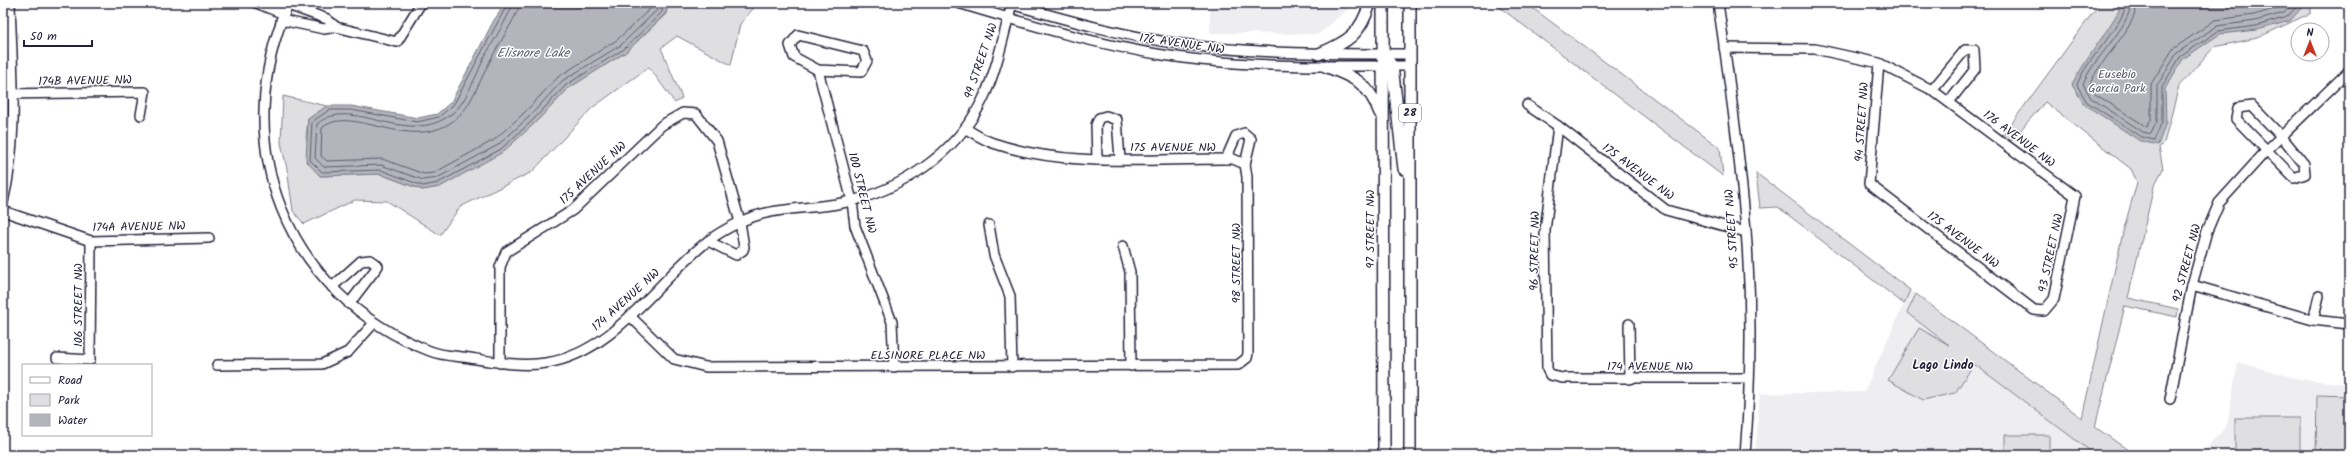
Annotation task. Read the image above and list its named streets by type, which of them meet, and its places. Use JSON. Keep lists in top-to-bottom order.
{
  "streets": {
    "main road": ["28", "97 STREET NW"],
    "street": [
      "176 AVENUE NW",
      "99 STREET NW",
      "174B AVENUE NW",
      "94 STREET NW",
      "175 AVENUE NW",
      "100 STREET NW",
      "174A AVENUE NW",
      "95 STREET NW",
      "96 STREET NW",
      "93 STREET NW",
      "98 STREET NW",
      "92 STREET NW",
      "174 AVENUE NW",
      "106 STREET NW",
      "ELSINORE PLACE NW"
    ]
  },
  "crossings": [
    ["176 AVENUE NW", "99 STREET NW"],
    ["176 AVENUE NW", "28"],
    ["176 AVENUE NW", "94 STREET NW"],
    ["176 AVENUE NW", "97 STREET NW"],
    ["176 AVENUE NW", "95 STREET NW"],
    ["176 AVENUE NW", "93 STREET NW"],
    ["99 STREET NW", "175 AVENUE NW"],
    ["99 STREET NW", "174 AVENUE NW"],
    ["94 STREET NW", "175 AVENUE NW"],
    ["175 AVENUE NW", "95 STREET NW"],
    ["175 AVENUE NW", "96 STREET NW"],
    ["175 AVENUE NW", "93 STREET NW"],
    ["175 AVENUE NW", "98 STREET NW"],
    ["175 AVENUE NW", "174 AVENUE NW"],
    ["100 STREET NW", "174 AVENUE NW"],
    ["100 STREET NW", "ELSINORE PLACE NW"],
    ["174A AVENUE NW", "106 STREET NW"],
    ["95 STREET NW", "174 AVENUE NW"],
    ["96 STREET NW", "174 AVENUE NW"],
    ["98 STREET NW", "ELSINORE PLACE NW"],
    ["174 AVENUE NW", "ELSINORE PLACE NW"]
  ],
  "districts": ["Lago Lindo"],
  "water": ["Elisnore Lake"],
  "parks": ["Eusebio Garcia Park"],
  "legend": ["Road", "Park", "Water"],
  "scale_bar": "50 m",
  "north": "top"
}
